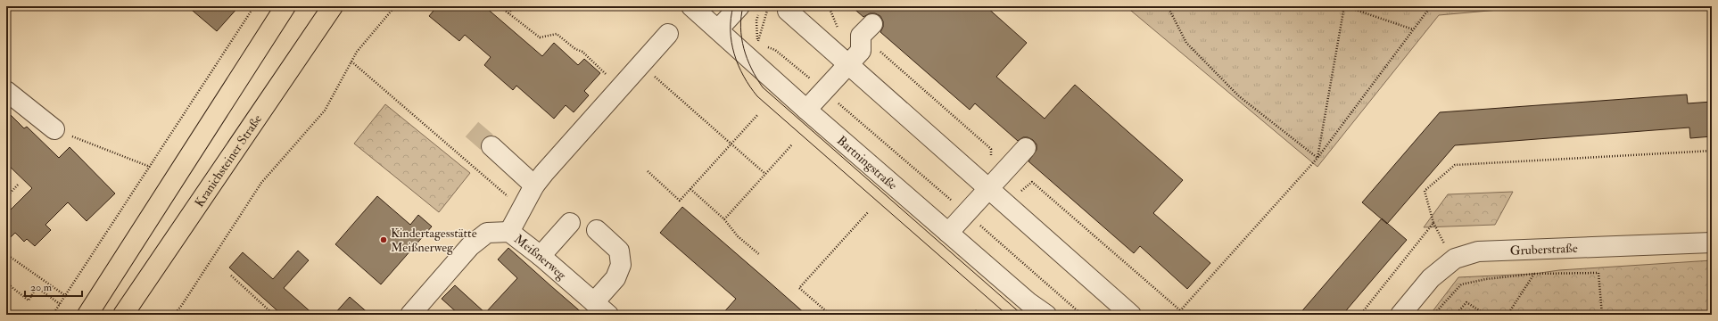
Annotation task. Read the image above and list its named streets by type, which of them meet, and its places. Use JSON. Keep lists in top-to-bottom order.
{
  "streets": {
    "main road": ["Kranichsteiner Straße"],
    "street": ["Bartningstraße", "Gruberstraße", "Meißnerweg"]
  },
  "places": ["Kindertagesstätte Meißnerweg"],
  "scale_bar": "20 m"
}
